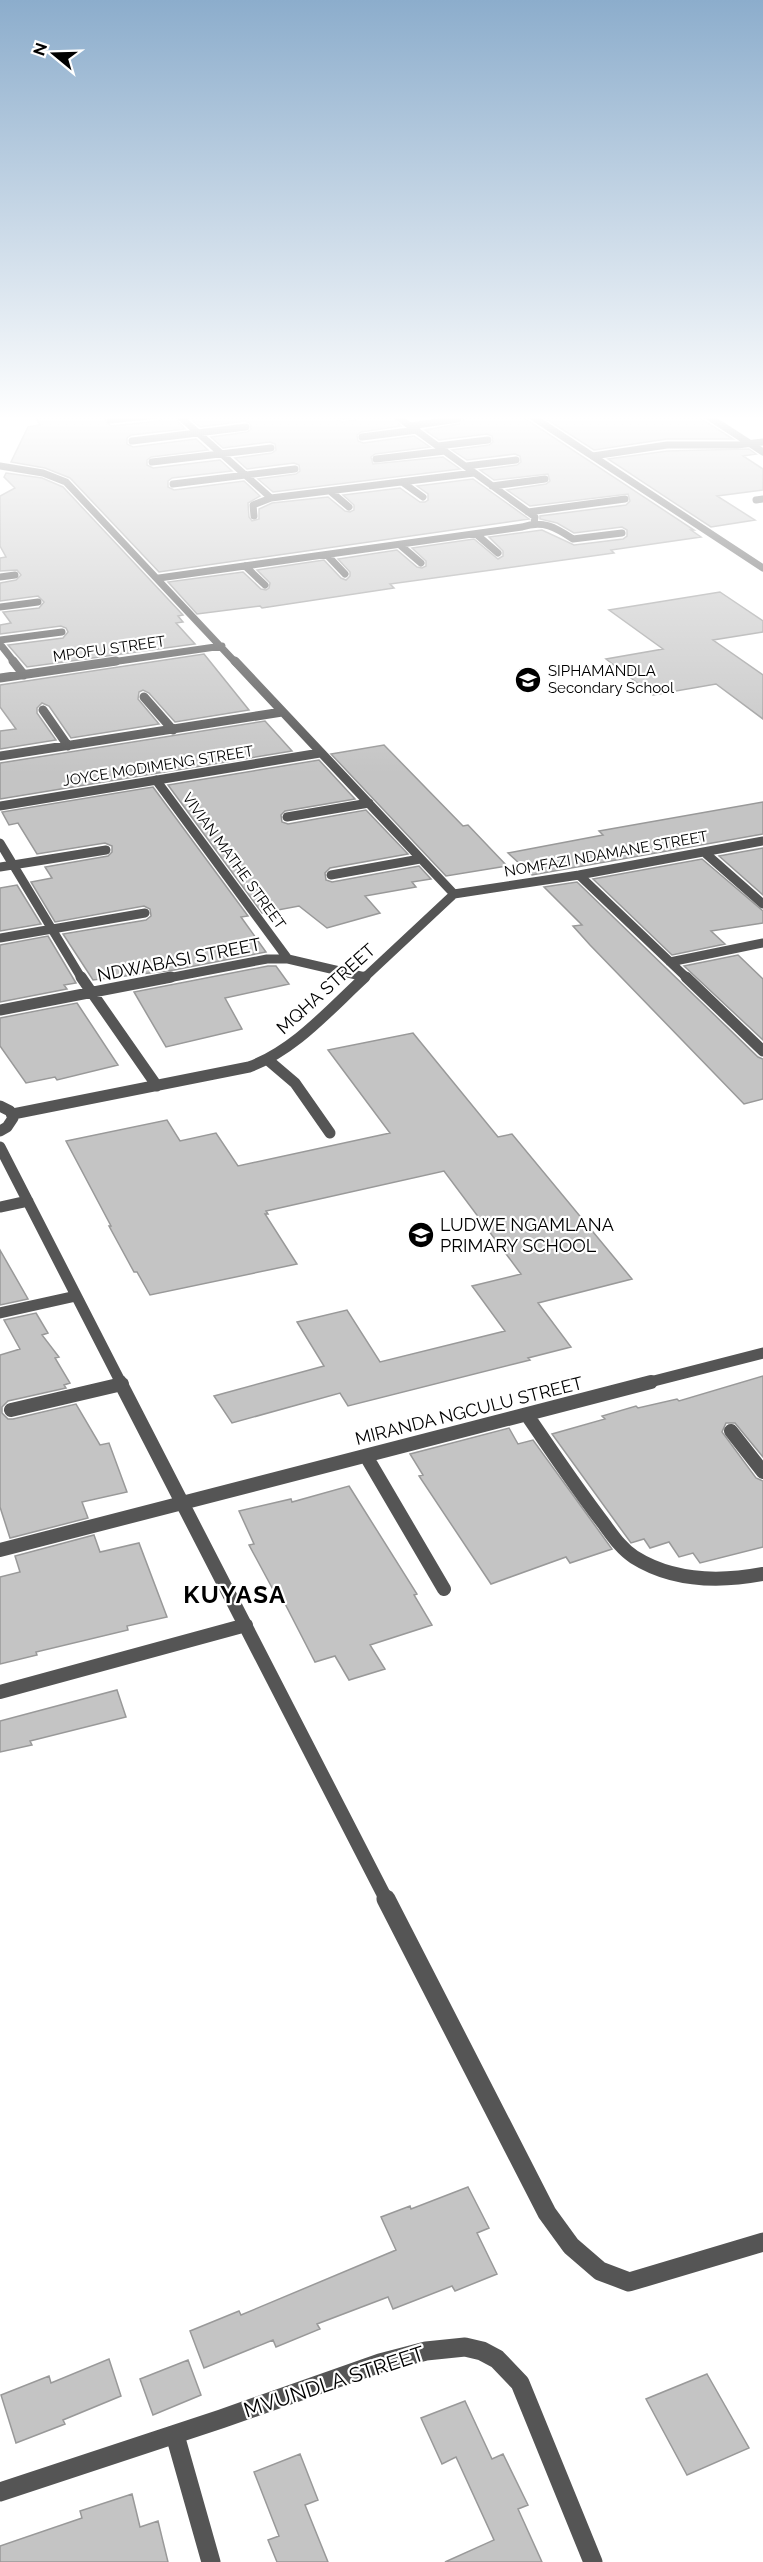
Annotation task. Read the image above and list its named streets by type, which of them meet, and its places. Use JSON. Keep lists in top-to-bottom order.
{
  "streets": {
    "street": [
      "MPOFU STREET",
      "JOYCE MODIMENG STREET",
      "NOMFAZI NDAMANE STREET",
      "VIVIAN MATHE STREET",
      "NDWABASI STREET",
      "MQHA STREET",
      "MIRANDA NGCULU STREET",
      "MVUNDLA STREET"
    ]
  },
  "crossings": [
    ["JOYCE MODIMENG STREET", "VIVIAN MATHE STREET"],
    ["NOMFAZI NDAMANE STREET", "MQHA STREET"],
    ["VIVIAN MATHE STREET", "NDWABASI STREET"],
    ["NDWABASI STREET", "MQHA STREET"]
  ],
  "districts": ["KUYASA"],
  "places": {
    "school or university": ["SIPHAMANDLA Secondary School", "LUDWE NGAMLANA PRIMARY SCHOOL"]
  },
  "north": "left"
}
